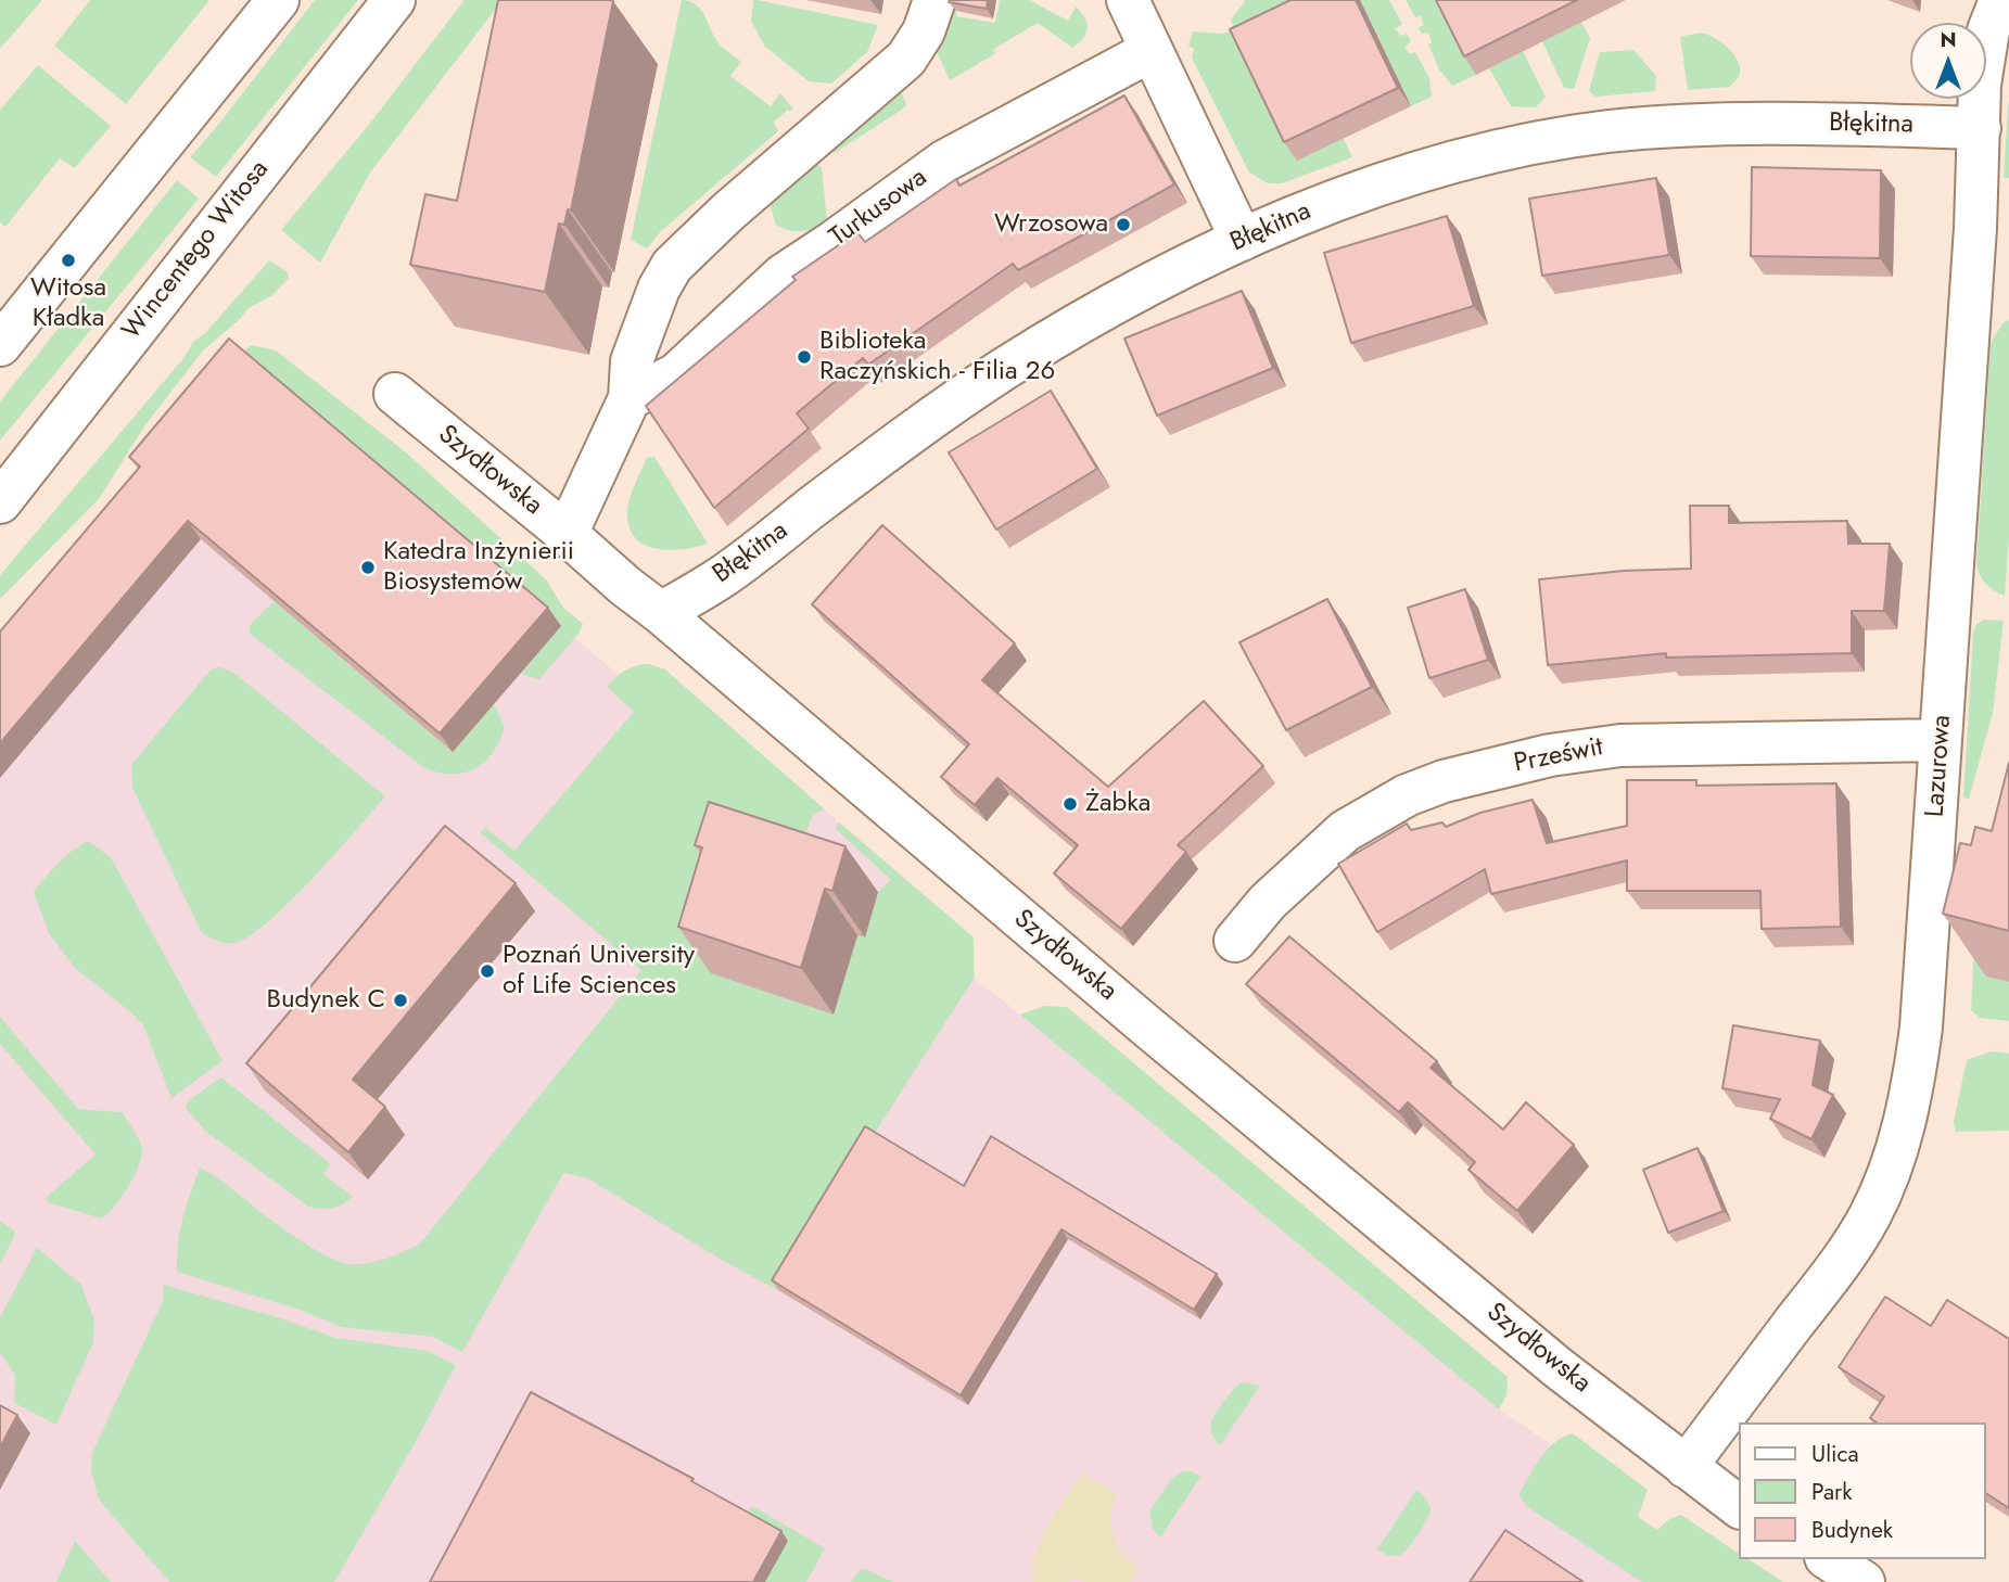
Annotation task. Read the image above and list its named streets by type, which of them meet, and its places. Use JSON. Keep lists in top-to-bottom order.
{
  "streets": {
    "street": [
      "Błękitna",
      "Turkusowa",
      "Wincentego Witosa",
      "Szydłowska",
      "Prześwit",
      "Lazurowa"
    ]
  },
  "crossings": [
    ["Błękitna", "Szydłowska"],
    ["Błękitna", "Lazurowa"],
    ["Szydłowska", "Lazurowa"],
    ["Prześwit", "Lazurowa"]
  ],
  "places": [
    "Wrzosowa",
    "Witosa Kładka",
    "Biblioteka Raczyńskich - Filia 26",
    "Katedra Inżynierii Biosystemów",
    "Żabka",
    "Poznań University of Life Sciences",
    "Budynek C"
  ],
  "legend": ["Ulica", "Park", "Budynek"],
  "north": "top"
}
